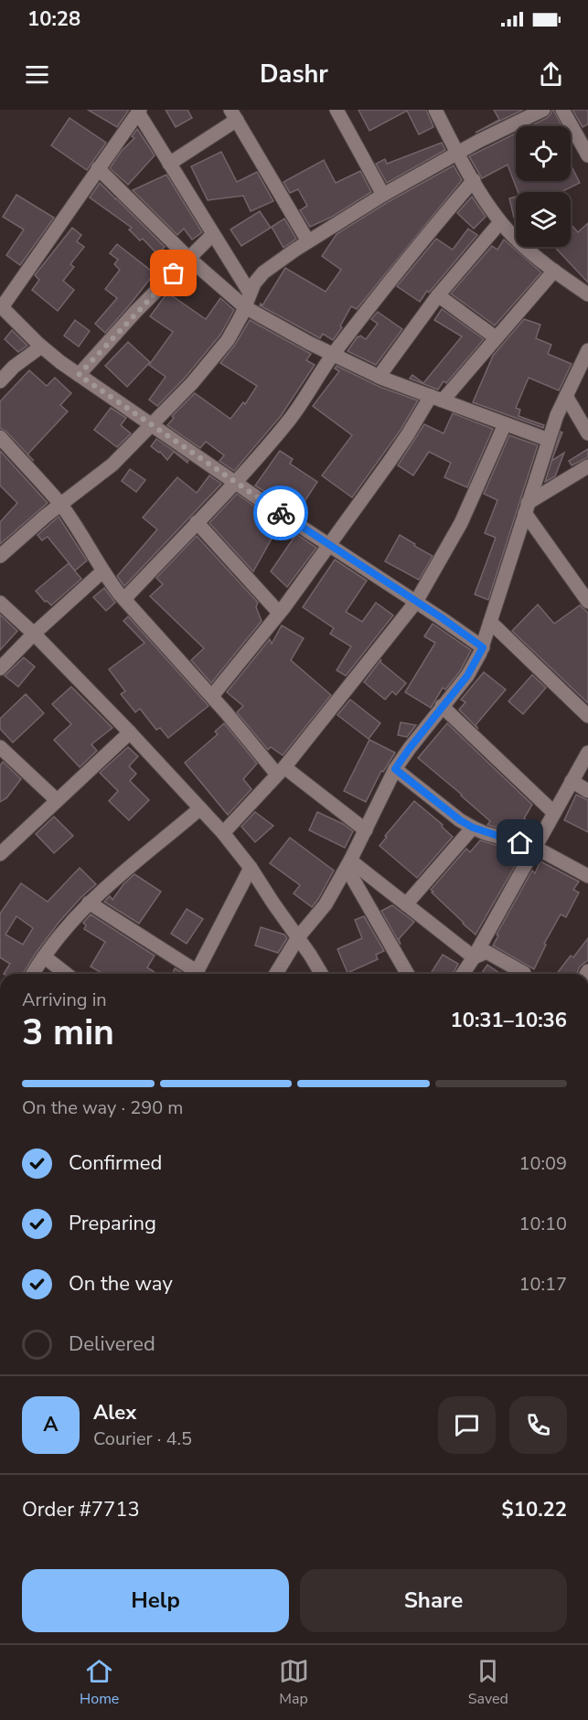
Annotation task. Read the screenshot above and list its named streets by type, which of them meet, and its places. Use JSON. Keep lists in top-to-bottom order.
{
  "page": {
    "status": "10:28",
    "header": "Dashr",
    "heading": ["3 min", "Arriving in", "10:31–10:36"],
    "panel": [
      "Alex",
      "Courier · 4.5",
      "Order #7713",
      "$10.22"
    ],
    "bar": "On the way · 290 m",
    "list": [
      ["Confirmed", "10:09"],
      ["Preparing", "10:10"],
      ["On the way", "10:17"],
      "Delivered"
    ],
    "round": "A",
    "buttons": ["Help", "Share"],
    "tabs": ["Home", "Map", "Saved"]
  }
}
